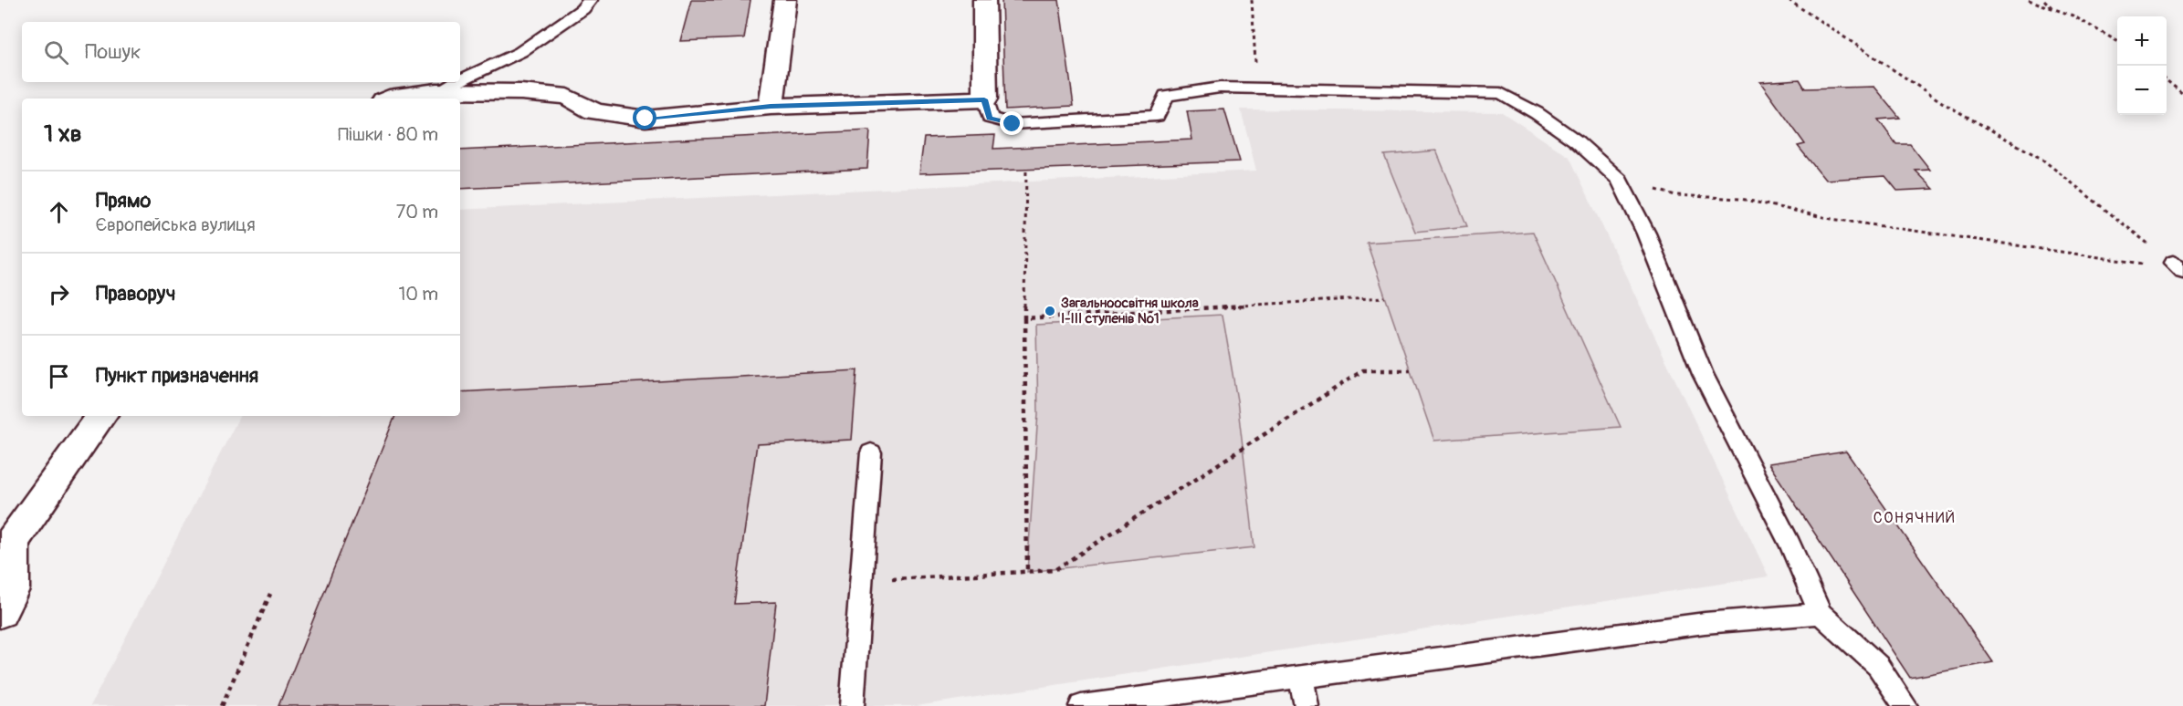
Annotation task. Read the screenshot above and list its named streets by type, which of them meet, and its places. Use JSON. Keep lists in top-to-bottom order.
{
  "districts": ["СОНЯЧНИЙ"],
  "places": ["Загальноосвітня школа І-ІІІ ступенів №1"],
  "page": {
    "map_buttons": ["+", "−"],
    "search": "Пошук",
    "heading": ["1 хв", "Пішки · 80 m"],
    "list": [
      ["Прямо", "Європейська вулиця", "70 m"],
      ["Праворуч", "10 m"],
      "Пункт призначення"
    ]
  }
}
